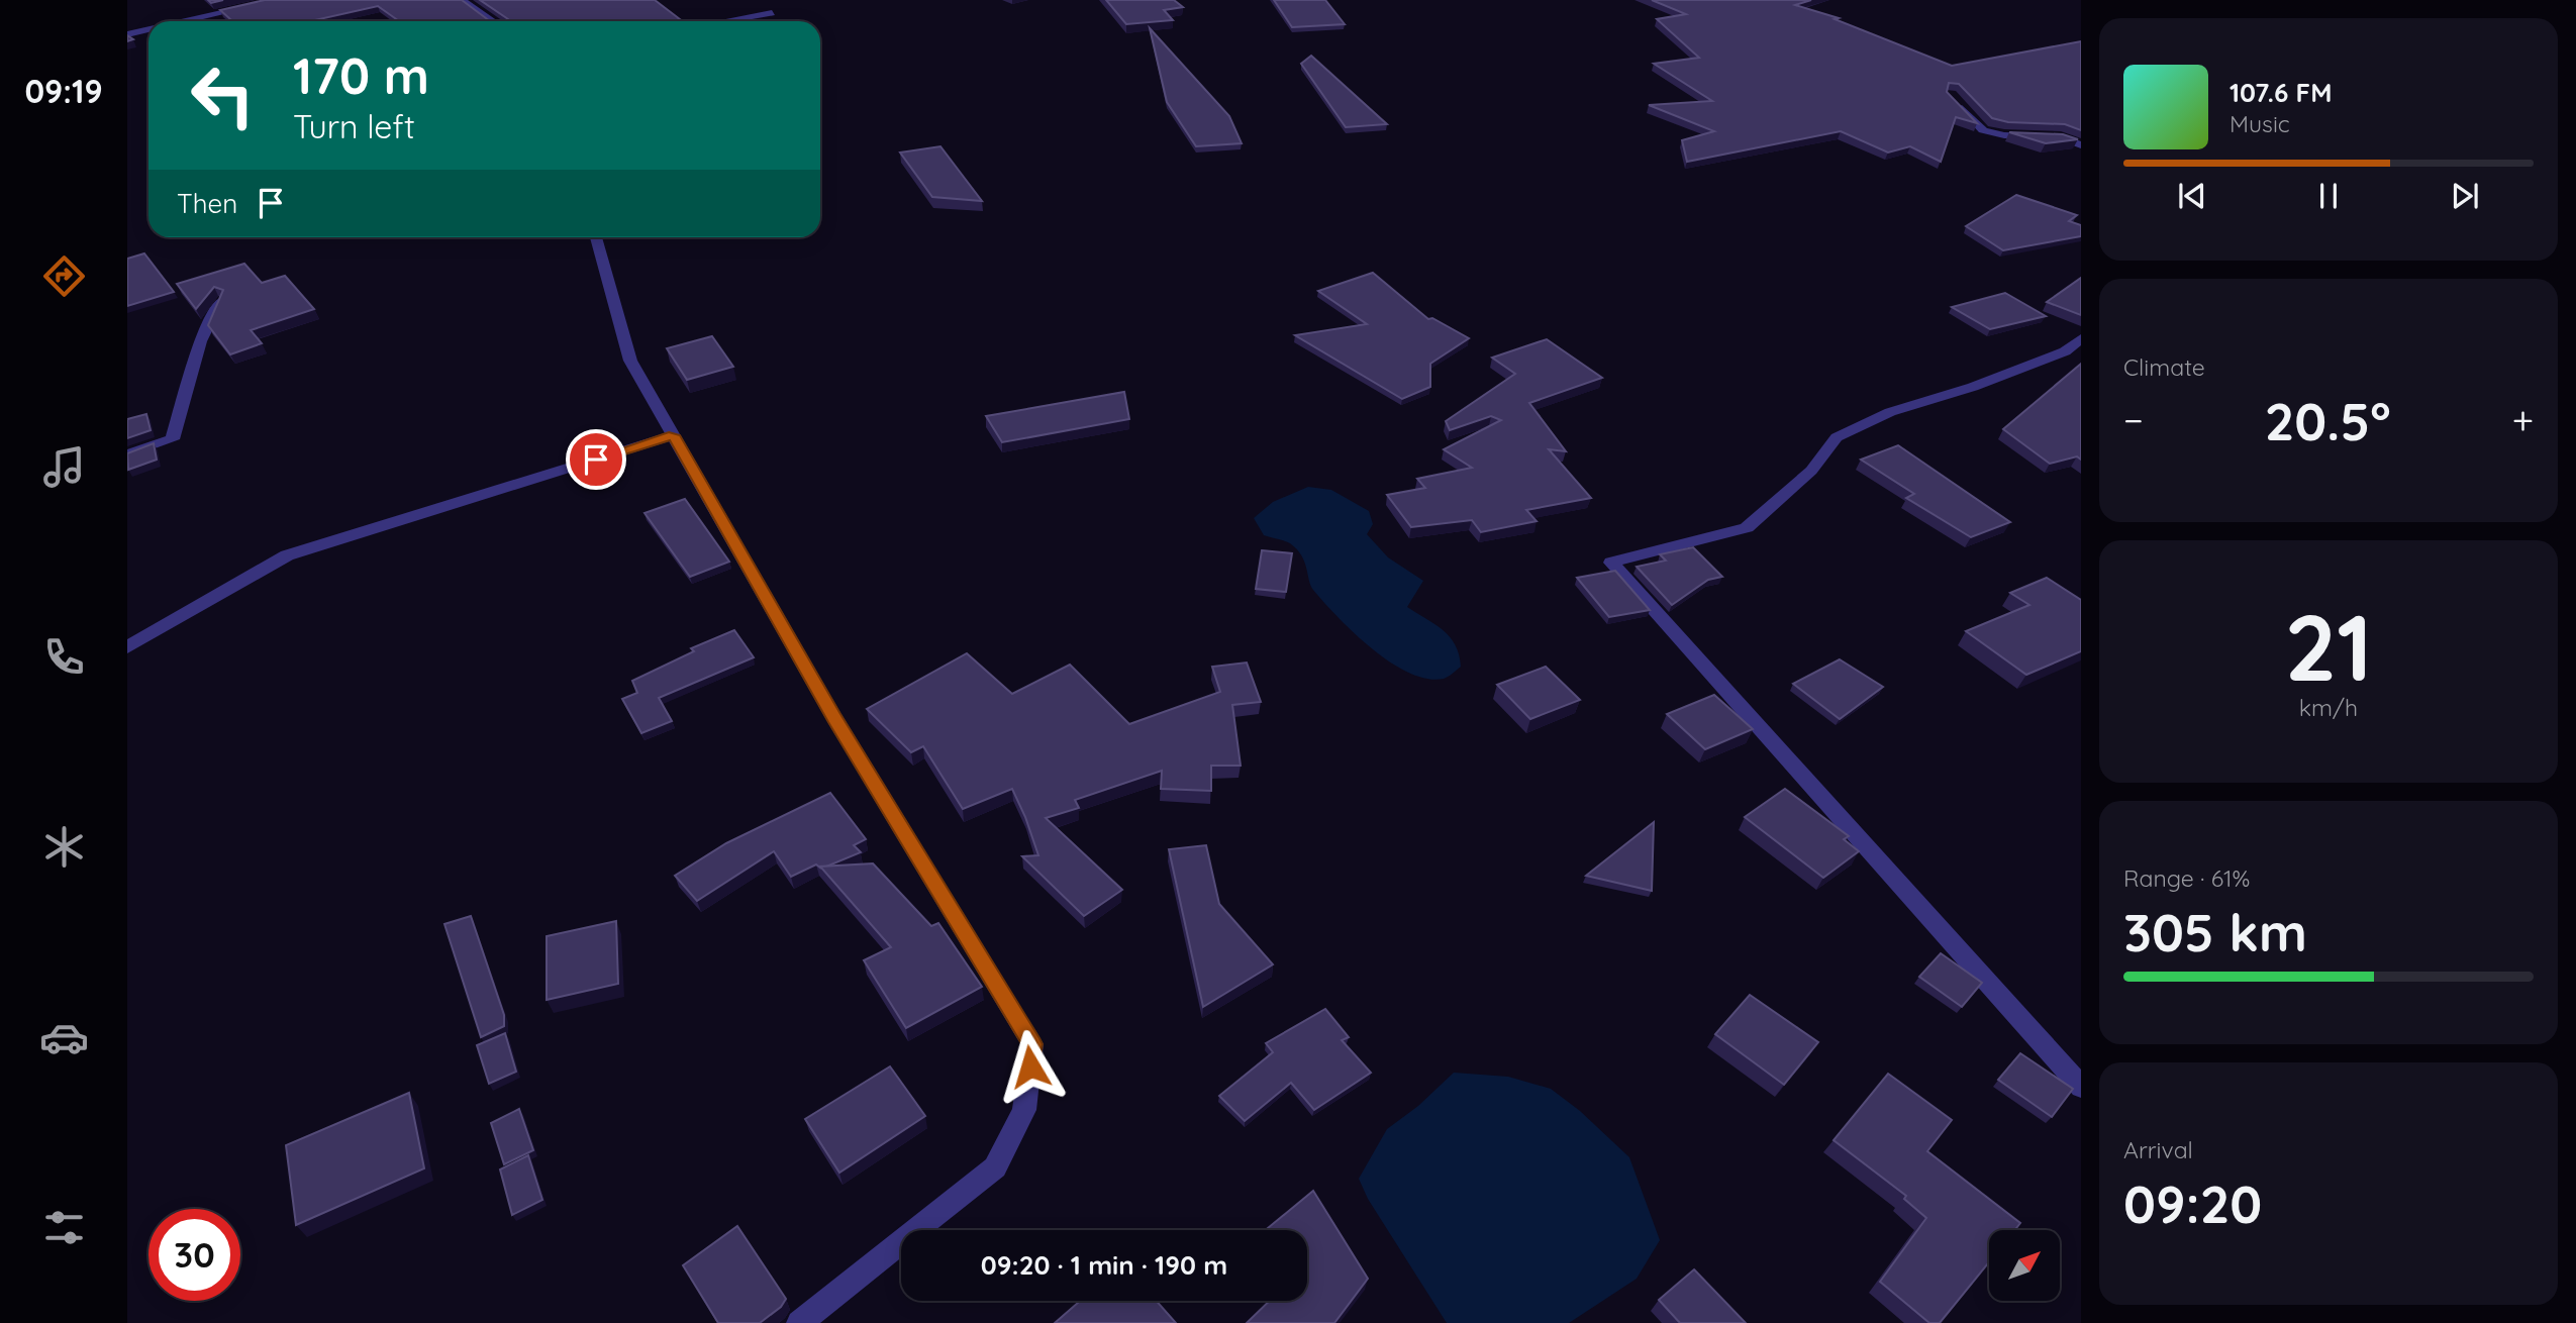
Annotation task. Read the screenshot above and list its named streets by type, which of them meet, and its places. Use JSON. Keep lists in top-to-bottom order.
{
  "north": "top right",
  "page": {
    "tabs": "09:19",
    "turn": ["170 m", "Turn left"],
    "song": ["107.6 FM", "Music"],
    "then": "Then",
    "tile": [
      "Climate",
      ["21", "km/h"],
      ["Range · 61%", "305 km"],
      ["Arrival", "09:20"]
    ],
    "heat": ["−", "20.5°", "+"],
    "limit": "30",
    "trip": "09:20 · 1 min · 190 m"
  }
}
